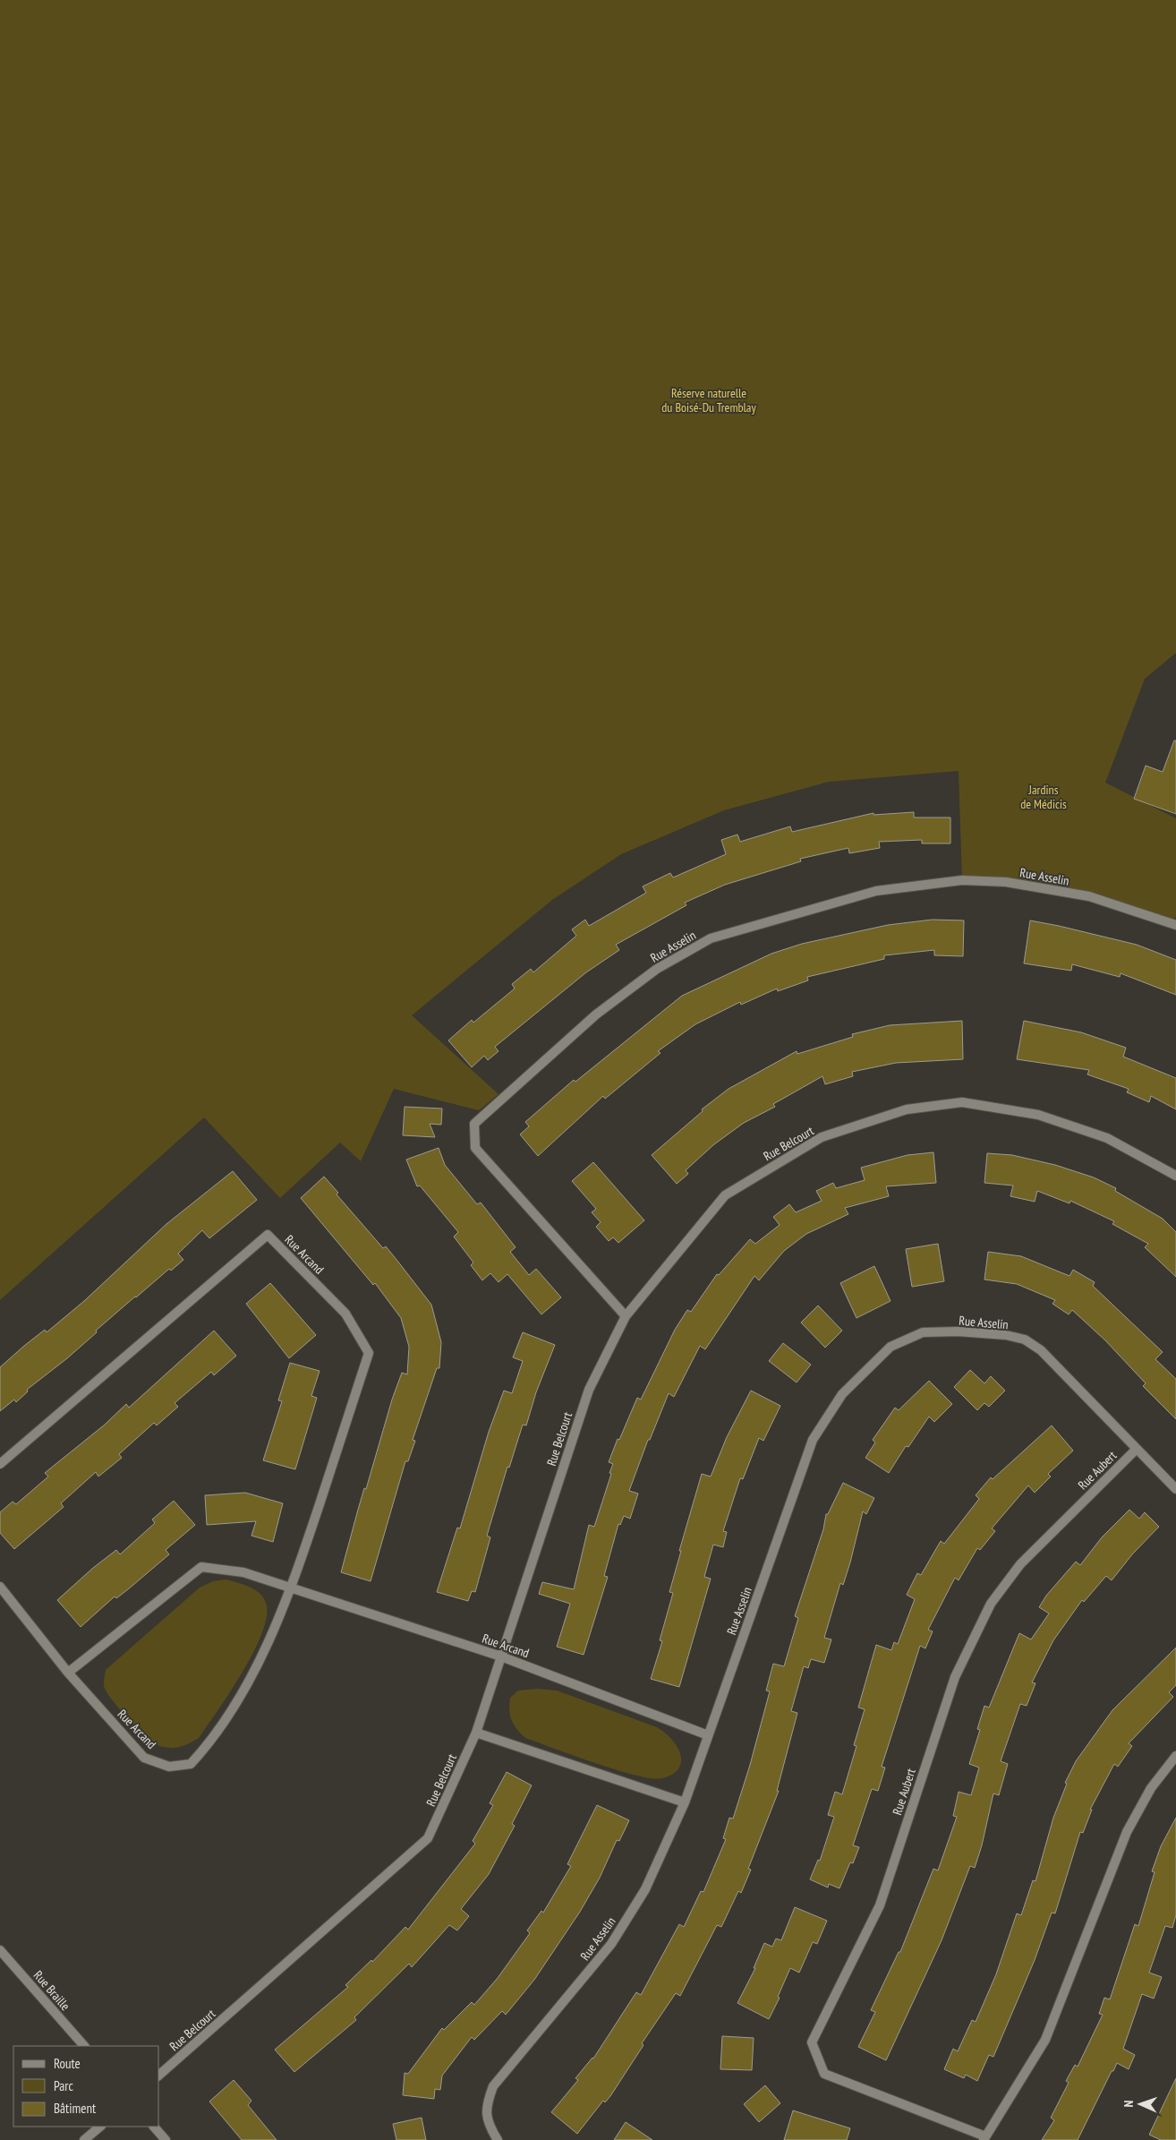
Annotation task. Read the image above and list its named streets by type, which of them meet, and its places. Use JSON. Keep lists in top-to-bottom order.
{
  "streets": {
    "street": [
      "Rue Asselin",
      "Rue Belcourt",
      "Rue Arcand",
      "Rue Aubert",
      "Rue Braille"
    ]
  },
  "crossings": [
    ["Rue Asselin", "Rue Belcourt"],
    ["Rue Asselin", "Rue Arcand"],
    ["Rue Asselin", "Rue Aubert"],
    ["Rue Belcourt", "Rue Arcand"]
  ],
  "parks": ["Réserve naturelle du Boisé-Du Tremblay", "Jardins de Médicis"],
  "legend": ["Route", "Parc", "Bâtiment"],
  "north": "left"
}
